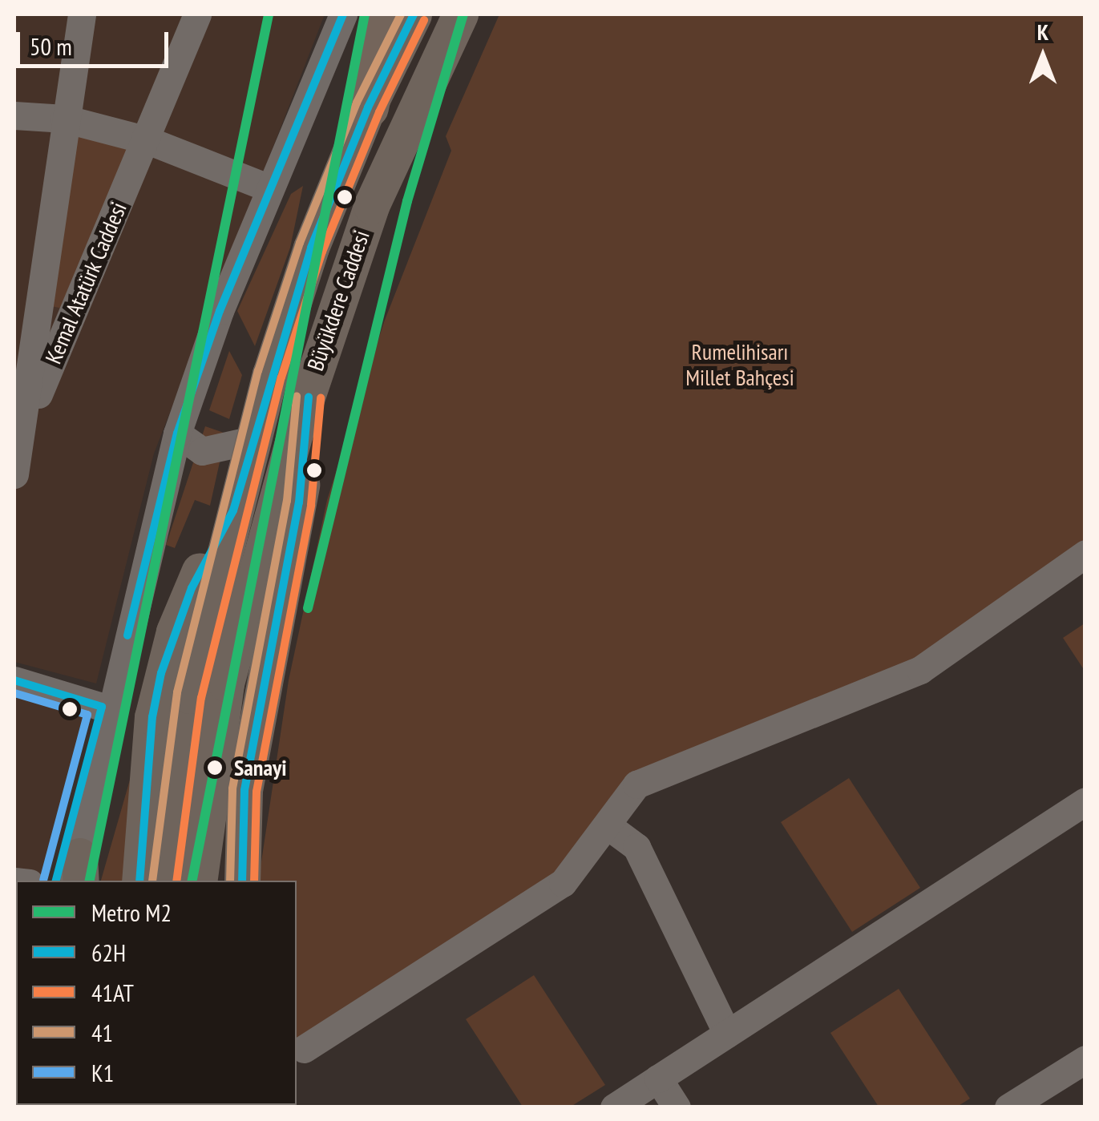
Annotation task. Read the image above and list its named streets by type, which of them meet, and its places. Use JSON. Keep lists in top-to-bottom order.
{
  "streets": {
    "main road": ["Büyükdere Caddesi"],
    "street": ["Kemal Atatürk Caddesi"]
  },
  "parks": ["Rumelihisarı Millet Bahçesi"],
  "places": ["Sanayi"],
  "lines": [
    "metro line M2",
    "transit line 62H",
    "transit line 41",
    "transit line 41AT",
    "transit line K1"
  ],
  "legend": [
    "Metro M2",
    "62H",
    "41AT",
    "41",
    "K1"
  ],
  "scale_bar": "50 m",
  "north": "top"
}
